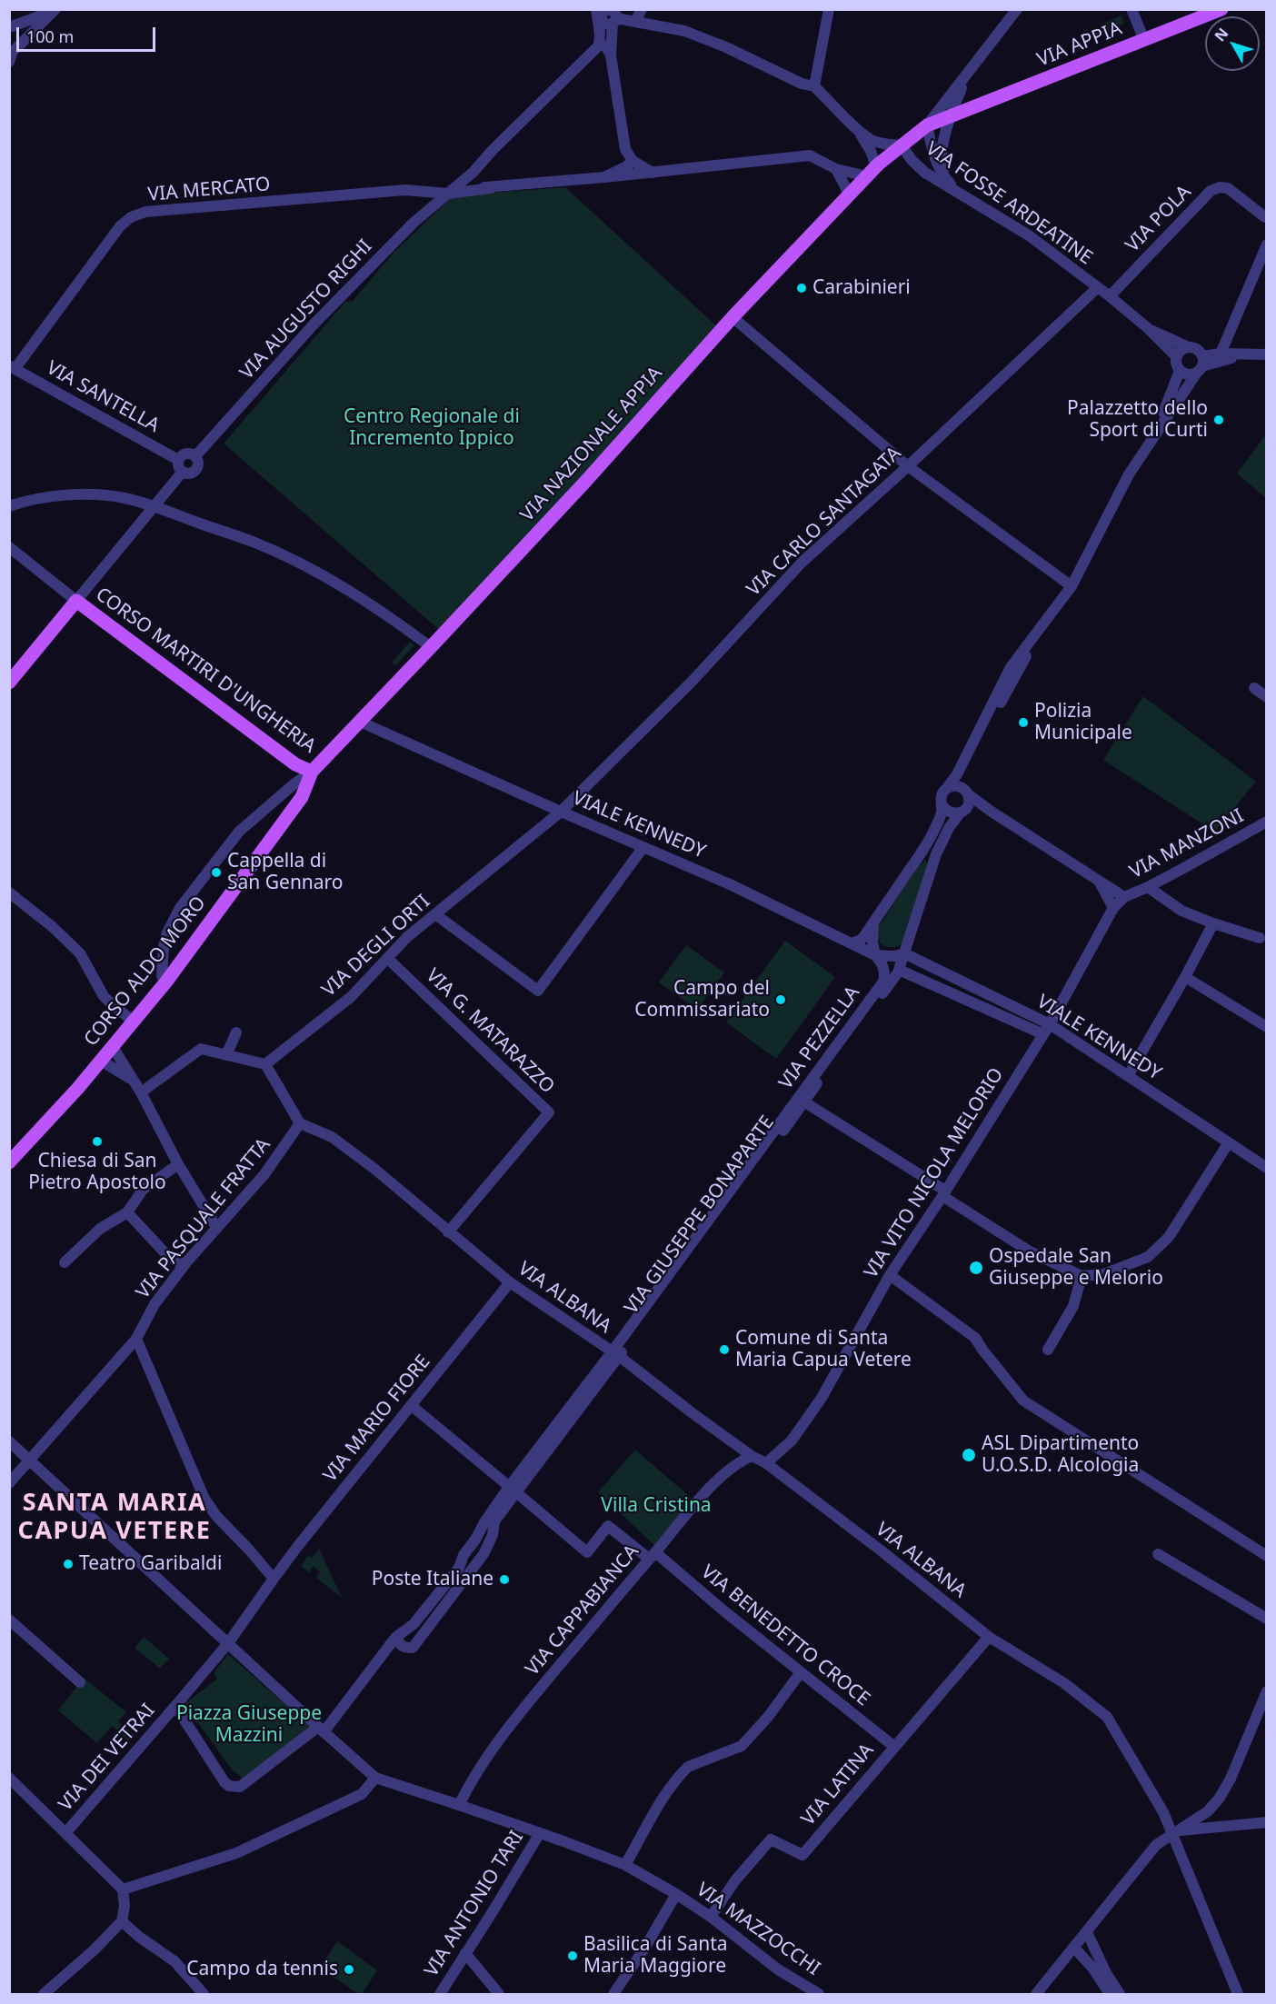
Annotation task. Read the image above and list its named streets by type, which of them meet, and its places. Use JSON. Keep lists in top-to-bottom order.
{
  "streets": {
    "main road": [
      "VIA APPIA",
      "VIA NAZIONALE APPIA",
      "CORSO MARTIRI D'UNGHERIA",
      "CORSO ALDO MORO"
    ],
    "street": [
      "VIA MERCATO",
      "VIA FOSSE ARDEATINE",
      "VIA POLA",
      "VIA AUGUSTO RIGHI",
      "VIA SANTELLA",
      "VIA CARLO SANTAGATA",
      "VIALE KENNEDY",
      "VIA MANZONI",
      "VIA DEGLI ORTI",
      "VIA G. MATARAZZO",
      "VIA PEZZELLA",
      "VIA VITO NICOLA MELORIO",
      "VIA PASQUALE FRATTA",
      "VIA ALBANA",
      "VIA MARIO FIORE",
      "VIA CAPPABIANCA",
      "VIA BENEDETTO CROCE",
      "VIA DEI VETRAI",
      "VIA LATINA",
      "VIA ANTONIO TARI",
      "VIA MAZZOCCHI"
    ]
  },
  "crossings": [
    ["VIA APPIA", "VIA FOSSE ARDEATINE"],
    ["VIA APPIA", "VIA NAZIONALE APPIA"],
    ["VIA MERCATO", "VIA AUGUSTO RIGHI"],
    ["VIA MERCATO", "VIA SANTELLA"],
    ["VIA FOSSE ARDEATINE", "VIA POLA"],
    ["VIA FOSSE ARDEATINE", "VIA NAZIONALE APPIA"],
    ["VIA FOSSE ARDEATINE", "VIA CARLO SANTAGATA"],
    ["VIA AUGUSTO RIGHI", "VIA SANTELLA"],
    ["VIA NAZIONALE APPIA", "CORSO MARTIRI D'UNGHERIA"],
    ["VIA NAZIONALE APPIA", "VIALE KENNEDY"],
    ["VIA NAZIONALE APPIA", "CORSO ALDO MORO"],
    ["VIA CARLO SANTAGATA", "VIALE KENNEDY"],
    ["VIA CARLO SANTAGATA", "VIA DEGLI ORTI"],
    ["CORSO MARTIRI D'UNGHERIA", "CORSO ALDO MORO"],
    ["VIALE KENNEDY", "VIA DEGLI ORTI"],
    ["VIALE KENNEDY", "VIA PEZZELLA"],
    ["VIALE KENNEDY", "VIA VITO NICOLA MELORIO"],
    ["VIA MANZONI", "VIA VITO NICOLA MELORIO"],
    ["VIA DEGLI ORTI", "VIA G. MATARAZZO"],
    ["VIA G. MATARAZZO", "VIA ALBANA"],
    ["VIA PEZZELLA", "VIA ALBANA"],
    ["VIA VITO NICOLA MELORIO", "VIA ALBANA"],
    ["VIA PASQUALE FRATTA", "VIA ALBANA"],
    ["VIA ALBANA", "VIA MARIO FIORE"],
    ["VIA ALBANA", "VIA CAPPABIANCA"],
    ["VIA ALBANA", "VIA LATINA"],
    ["VIA CAPPABIANCA", "VIA BENEDETTO CROCE"],
    ["VIA CAPPABIANCA", "VIA MAZZOCCHI"],
    ["VIA BENEDETTO CROCE", "VIA LATINA"],
    ["VIA LATINA", "VIA MAZZOCCHI"],
    ["VIA ANTONIO TARI", "VIA MAZZOCCHI"]
  ],
  "districts": ["SANTA MARIA CAPUA VETERE"],
  "parks": ["Centro Regionale di Incremento Ippico", "Villa Cristina", "Piazza Giuseppe Mazzini"],
  "places": [
    "Carabinieri",
    "Palazzetto dello Sport di Curti",
    "Polizia Municipale",
    "Cappella di San Gennaro",
    "Campo del Commissariato",
    "Chiesa di San Pietro Apostolo",
    "Ospedale San Giuseppe e Melorio",
    "Comune di Santa Maria Capua Vetere",
    "ASL Dipartimento U.O.S.D. Alcologia",
    "Teatro Garibaldi",
    "Poste Italiane",
    "Basilica di Santa Maria Maggiore",
    "Campo da tennis"
  ],
  "scale_bar": "100 m",
  "north": "top left"
}
